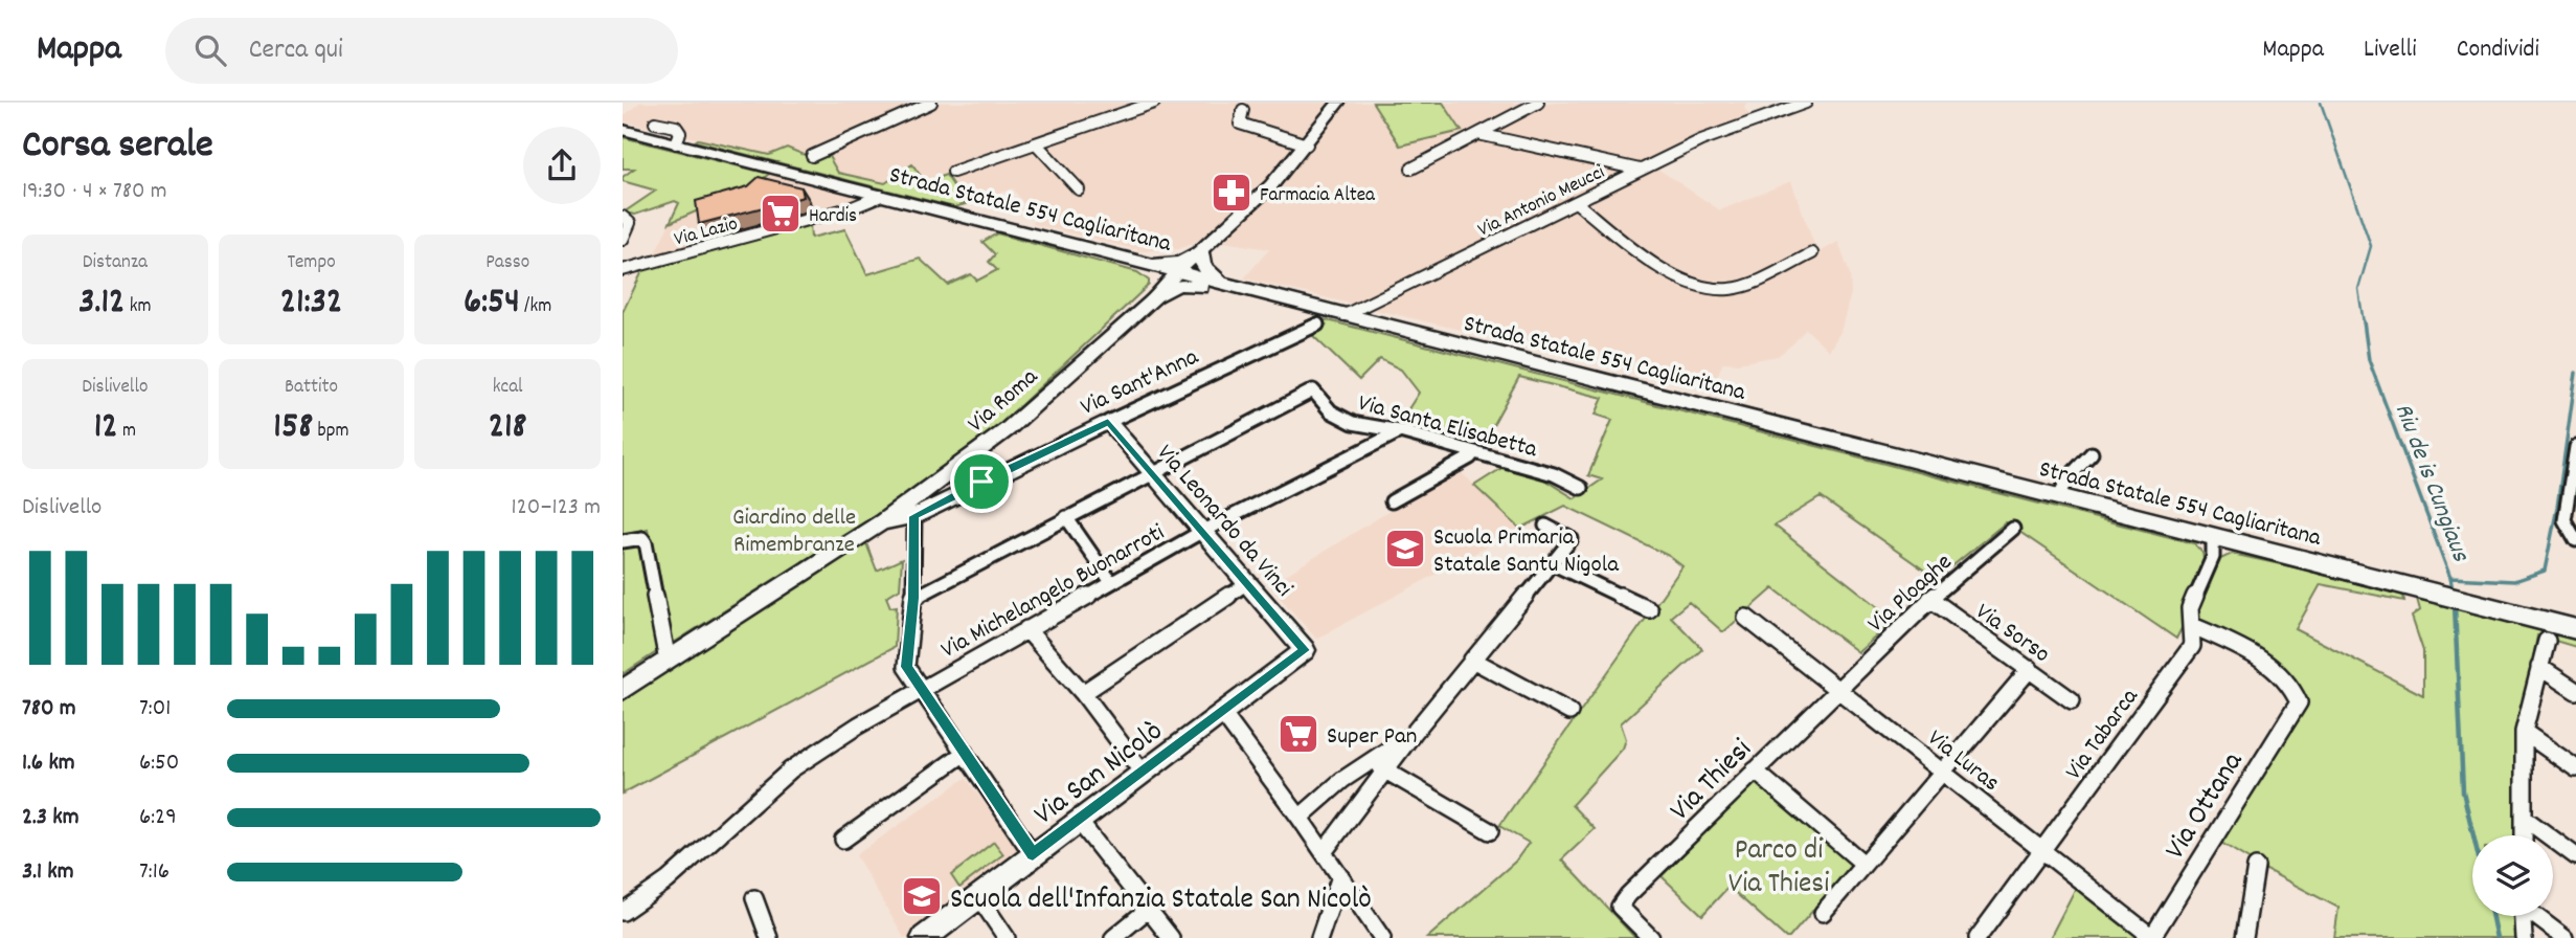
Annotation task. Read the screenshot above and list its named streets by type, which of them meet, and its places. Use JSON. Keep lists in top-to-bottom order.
{
  "streets": {
    "main road": [
      "Strada Statale 554 Cagliaritana",
      "Via Sant'Anna",
      "Via Roma",
      "Via Leonardo da Vinci",
      "Via San Nicolò"
    ],
    "street": [
      "Via Antonio Meucci",
      "Via Lazio",
      "Via Santa Elisabetta",
      "Via Michelangelo Buonarroti",
      "Via Ploaghe",
      "Via Sorso",
      "Via Tabarca",
      "Via Luras",
      "Via Thiesi",
      "Via Ottana"
    ]
  },
  "crossings": [
    ["Via Antonio Meucci", "Strada Statale 554 Cagliaritana"],
    ["Strada Statale 554 Cagliaritana", "Via Lazio"],
    ["Strada Statale 554 Cagliaritana", "Via Roma"],
    ["Strada Statale 554 Cagliaritana", "Via Tabarca"],
    ["Via Sant'Anna", "Via Roma"],
    ["Via Sant'Anna", "Via Leonardo da Vinci"],
    ["Via Santa Elisabetta", "Via Leonardo da Vinci"],
    ["Via Santa Elisabetta", "Via Michelangelo Buonarroti"],
    ["Via Leonardo da Vinci", "Via Michelangelo Buonarroti"],
    ["Via Leonardo da Vinci", "Via San Nicolò"],
    ["Via Ploaghe", "Via Sorso"],
    ["Via Ploaghe", "Via Luras"],
    ["Via Ploaghe", "Via Thiesi"],
    ["Via Tabarca", "Via Luras"],
    ["Via Tabarca", "Via Ottana"],
    ["Via Luras", "Via Thiesi"],
    ["Via Luras", "Via Ottana"]
  ],
  "water": ["Riu de is Cungiaus"],
  "parks": ["Giardino delle Rimembranze", "Parco di Via Thiesi"],
  "places": {
    "pharmacy": ["Farmacia Altea"],
    "supermarket": ["Hardis", "Super Pan"],
    "school or university": ["Scuola Primaria Statale Santu Nigola", "Scuola dell'Infanzia Statale San Nicolò"]
  },
  "page": {
    "header": "Mappa",
    "search": "Cerca qui",
    "nav": ["Mappa", "Livelli", "Condividi"],
    "heading": ["Corsa serale", "19:30 · 4 × 780 m"],
    "stats": [
      ["Distanza", "3.12 km"],
      ["Tempo", "21:32"],
      ["Passo", "6:54 /km"],
      ["Dislivello", "12 m"],
      ["Battito", "158 bpm"],
      ["kcal", "218"]
    ],
    "chart": ["Dislivello", "120–123 m"],
    "list": [
      {
        "name": "780 m",
        "note": "7:01"
      },
      {
        "name": "1.6 km",
        "note": "6:50"
      },
      {
        "name": "2.3 km",
        "note": "6:29"
      },
      {
        "name": "3.1 km",
        "note": "7:16"
      }
    ]
  }
}
